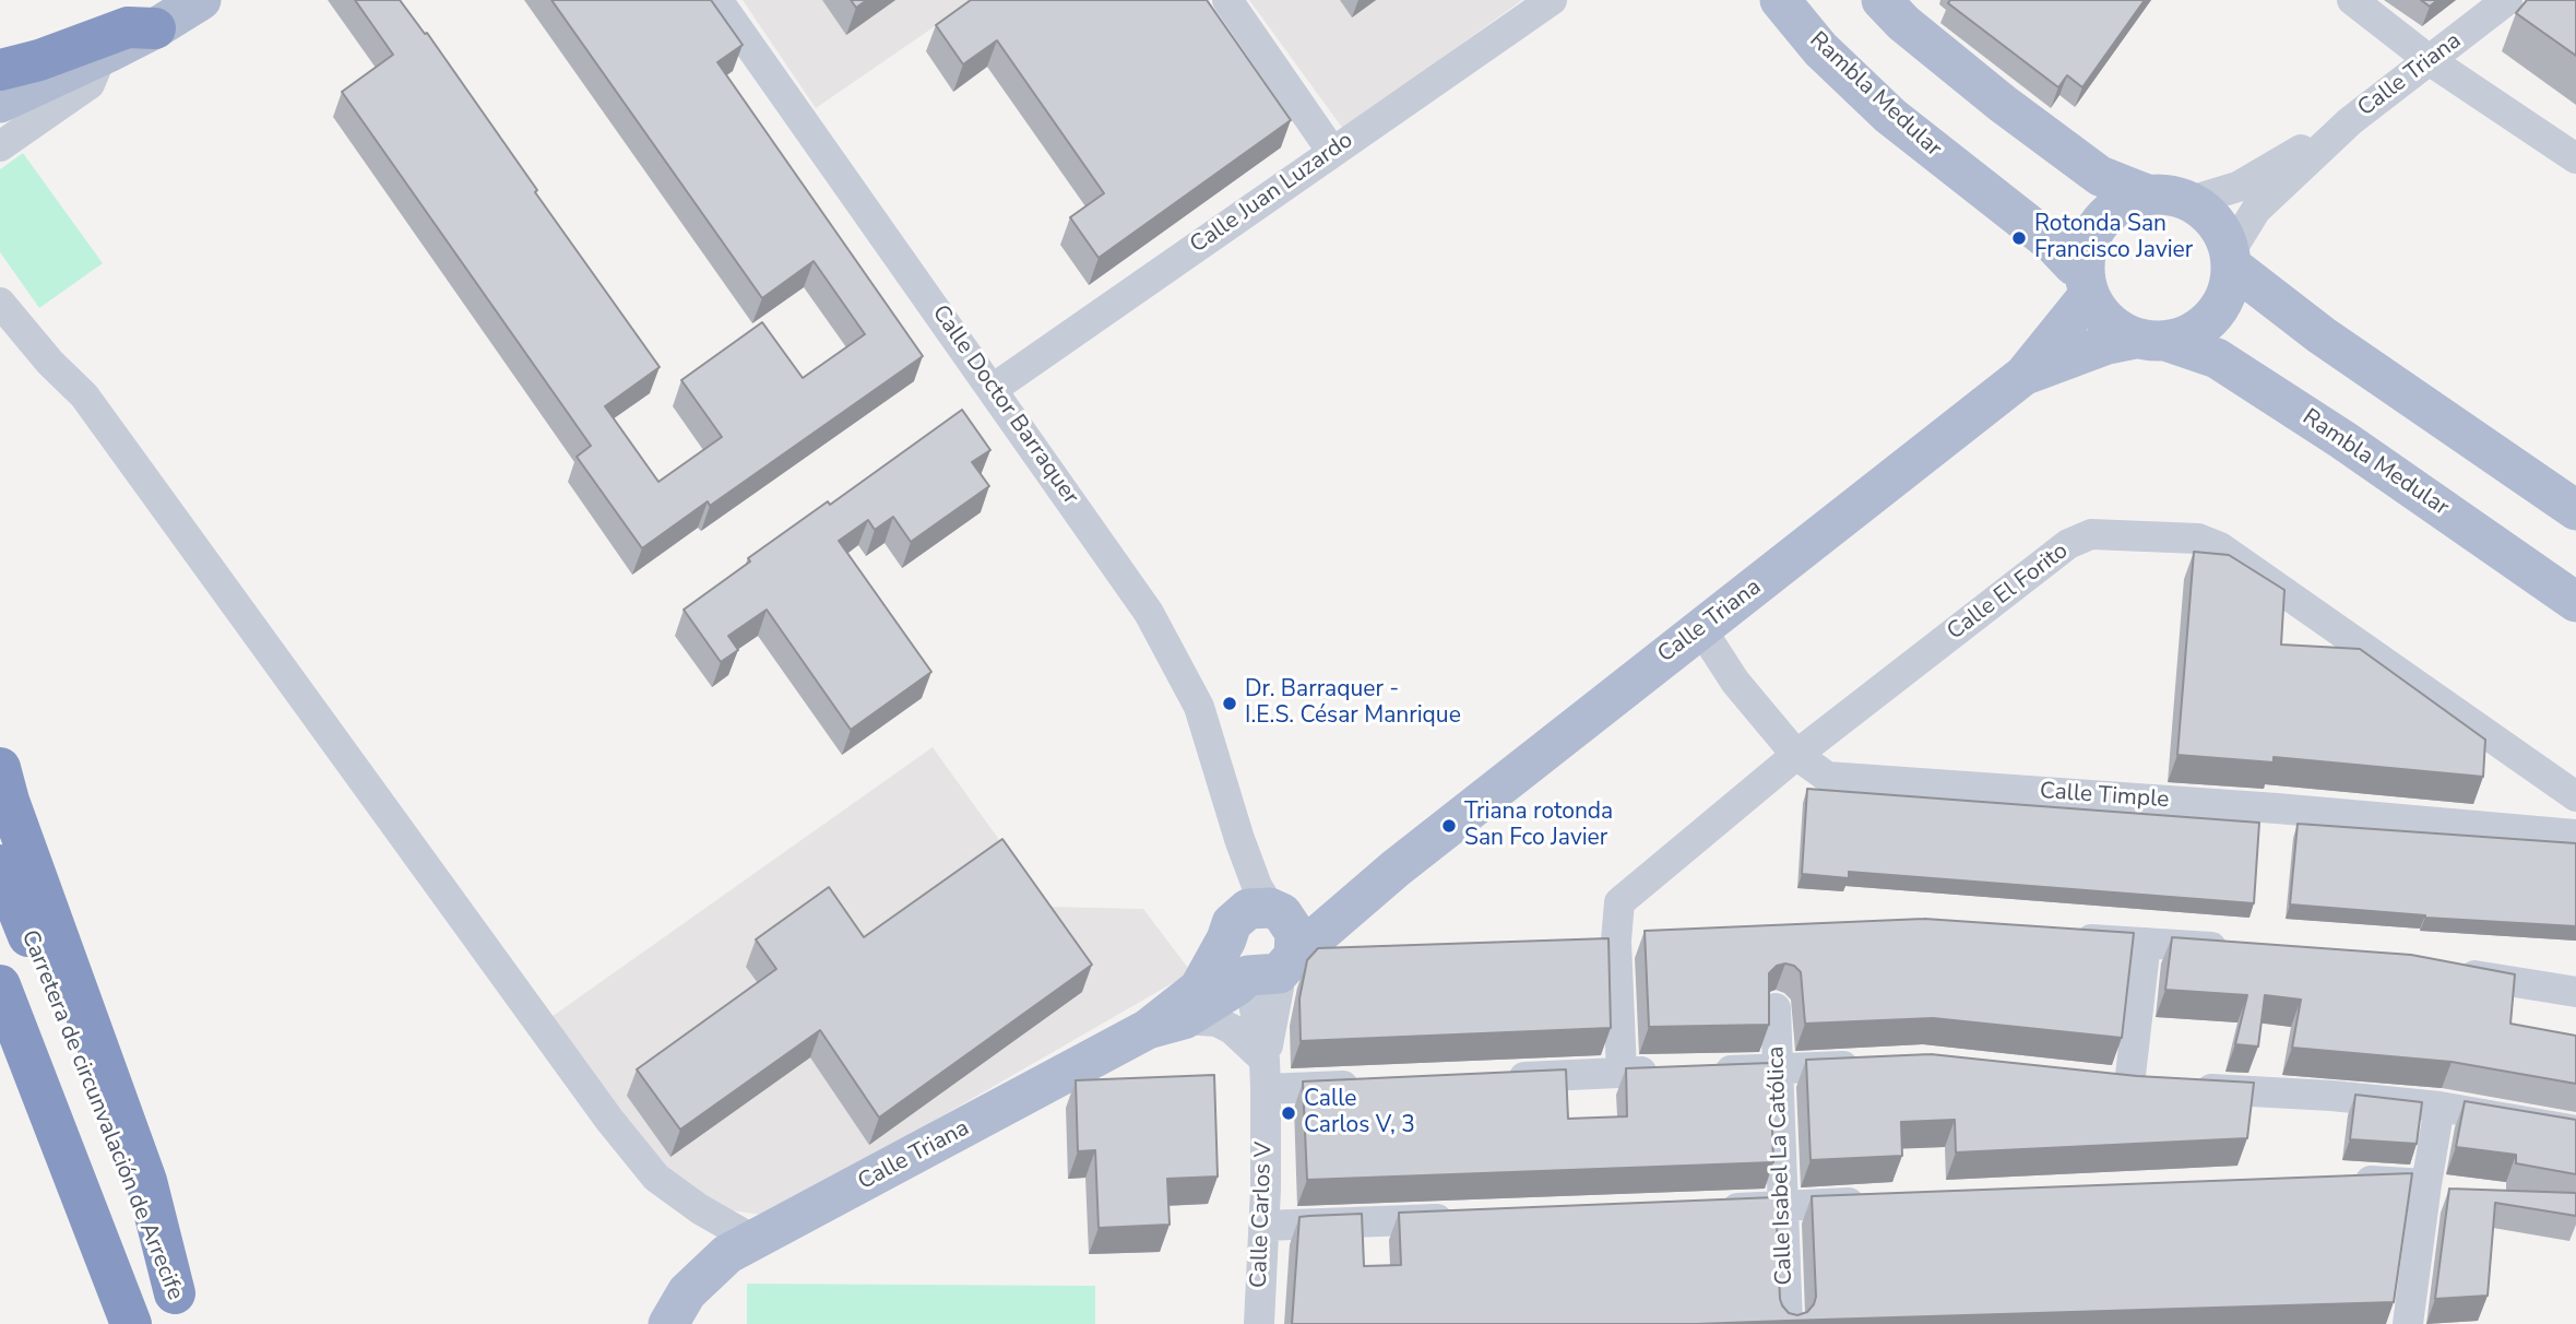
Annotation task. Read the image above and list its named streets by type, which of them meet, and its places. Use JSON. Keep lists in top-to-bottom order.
{
  "streets": {
    "highway": ["Carretera de circunvalación de Arrecife"],
    "main road": ["Calle Triana", "Rambla Medular"],
    "street": [
      "Calle Juan Luzardo",
      "Calle Doctor Barraquer",
      "Calle El Forito",
      "Calle Timple",
      "Calle Isabel La Católica",
      "Calle Carlos V"
    ]
  },
  "crossings": [
    ["Calle Triana", "Rambla Medular"],
    ["Calle Triana", "Calle Doctor Barraquer"],
    ["Calle Triana", "Calle Timple"],
    ["Calle Triana", "Calle Carlos V"],
    ["Calle Juan Luzardo", "Calle Doctor Barraquer"],
    ["Calle Doctor Barraquer", "Calle Carlos V"],
    ["Calle El Forito", "Calle Timple"]
  ],
  "places": [
    "Rotonda San Francisco Javier",
    "Dr. Barraquer - I.E.S. César Manrique",
    "Triana rotonda San Fco Javier",
    "Calle Carlos V, 3"
  ]
}
